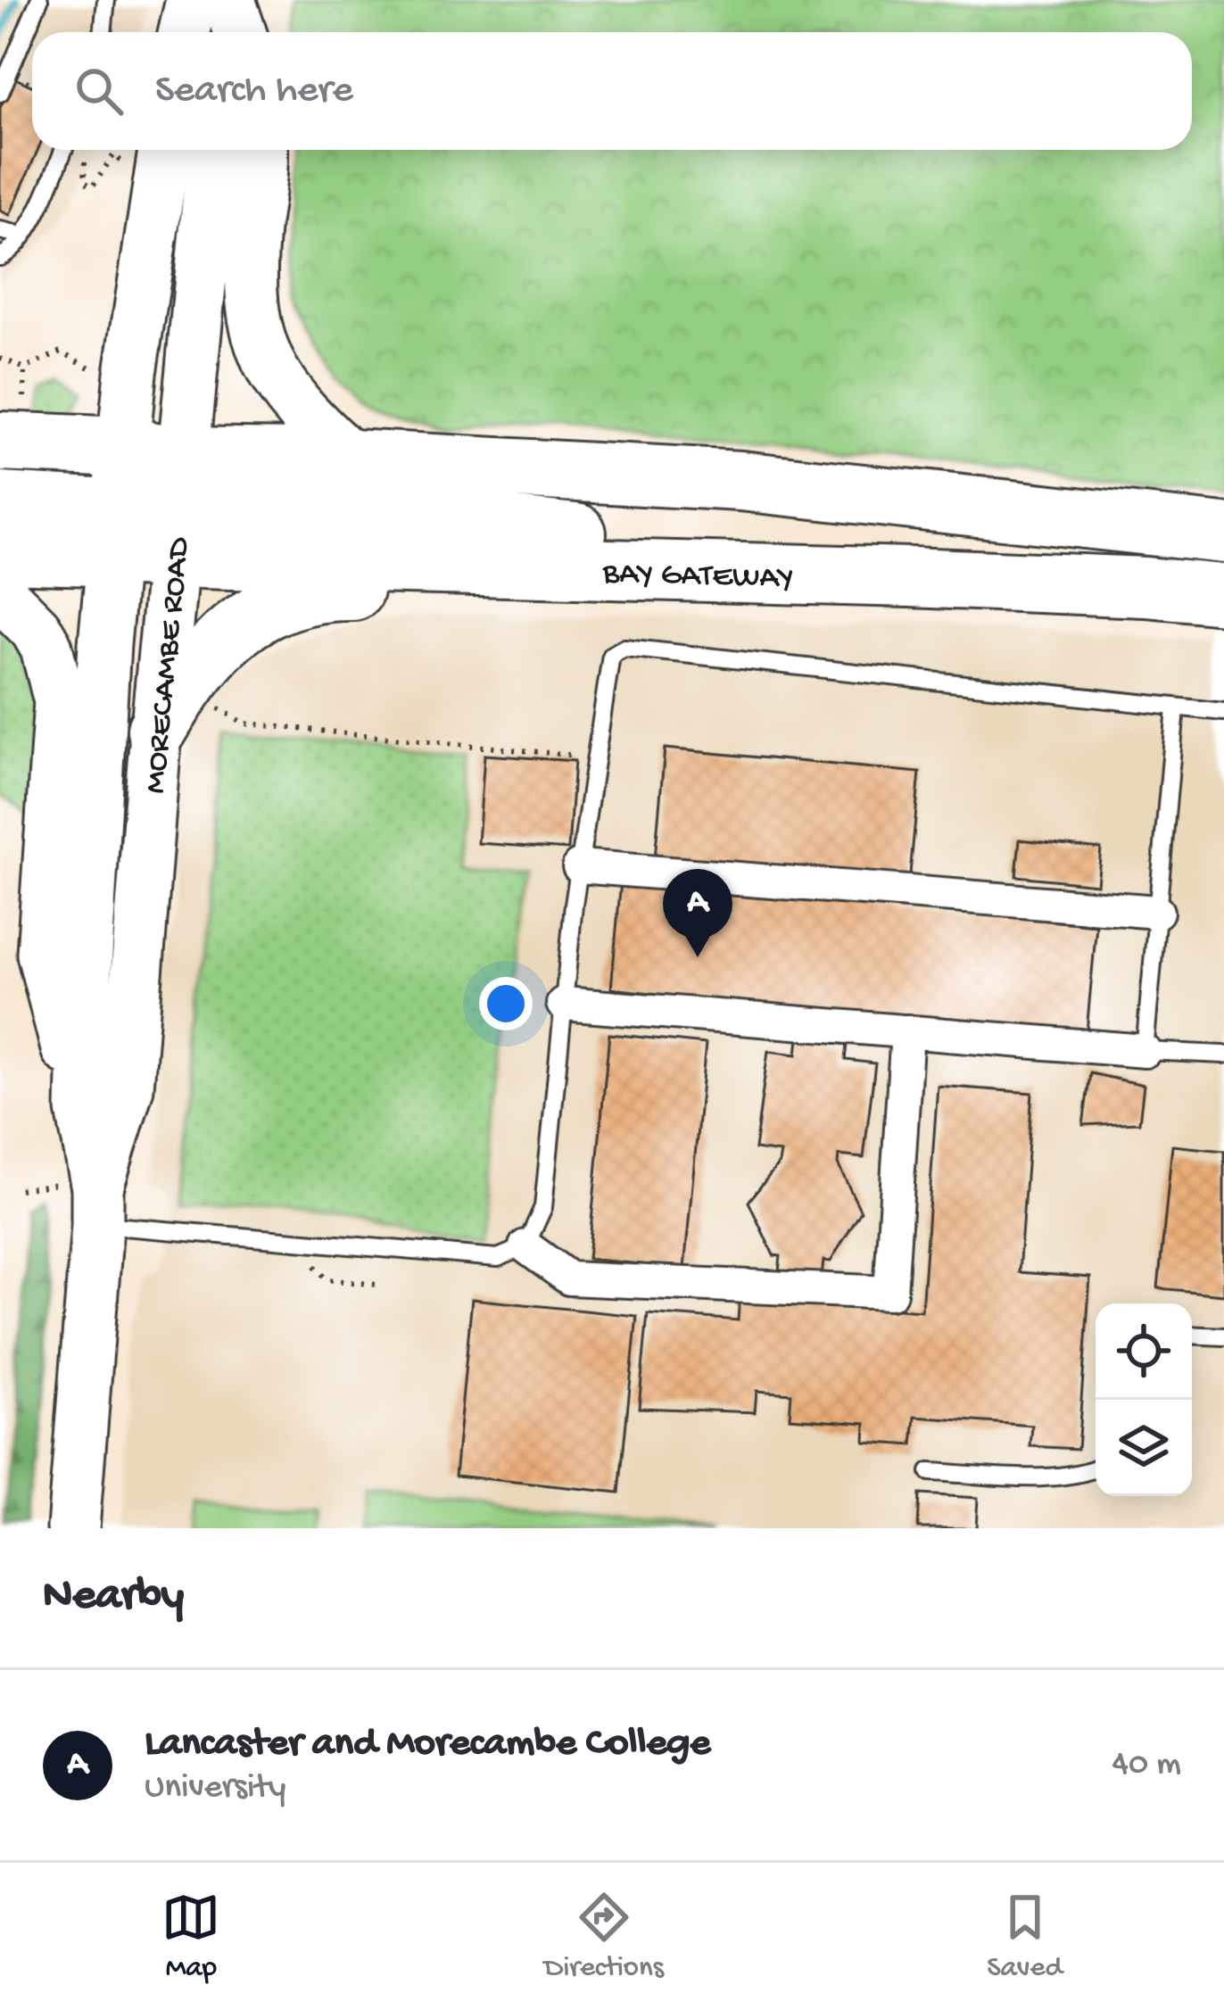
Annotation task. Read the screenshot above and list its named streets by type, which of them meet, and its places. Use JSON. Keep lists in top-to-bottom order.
{
  "streets": {
    "highway": ["BAY GATEWAY"],
    "main road": ["MORECAMBE ROAD"]
  },
  "crossings": [
    ["BAY GATEWAY", "MORECAMBE ROAD"]
  ],
  "page": {
    "search": "Search here",
    "pins": "A",
    "heading": "Nearby",
    "list": [
      {
        "mark": "A",
        "name": "Lancaster and Morecambe College",
        "note": "University",
        "value": "40 m"
      }
    ],
    "nav": ["Map", "Directions", "Saved"]
  }
}
